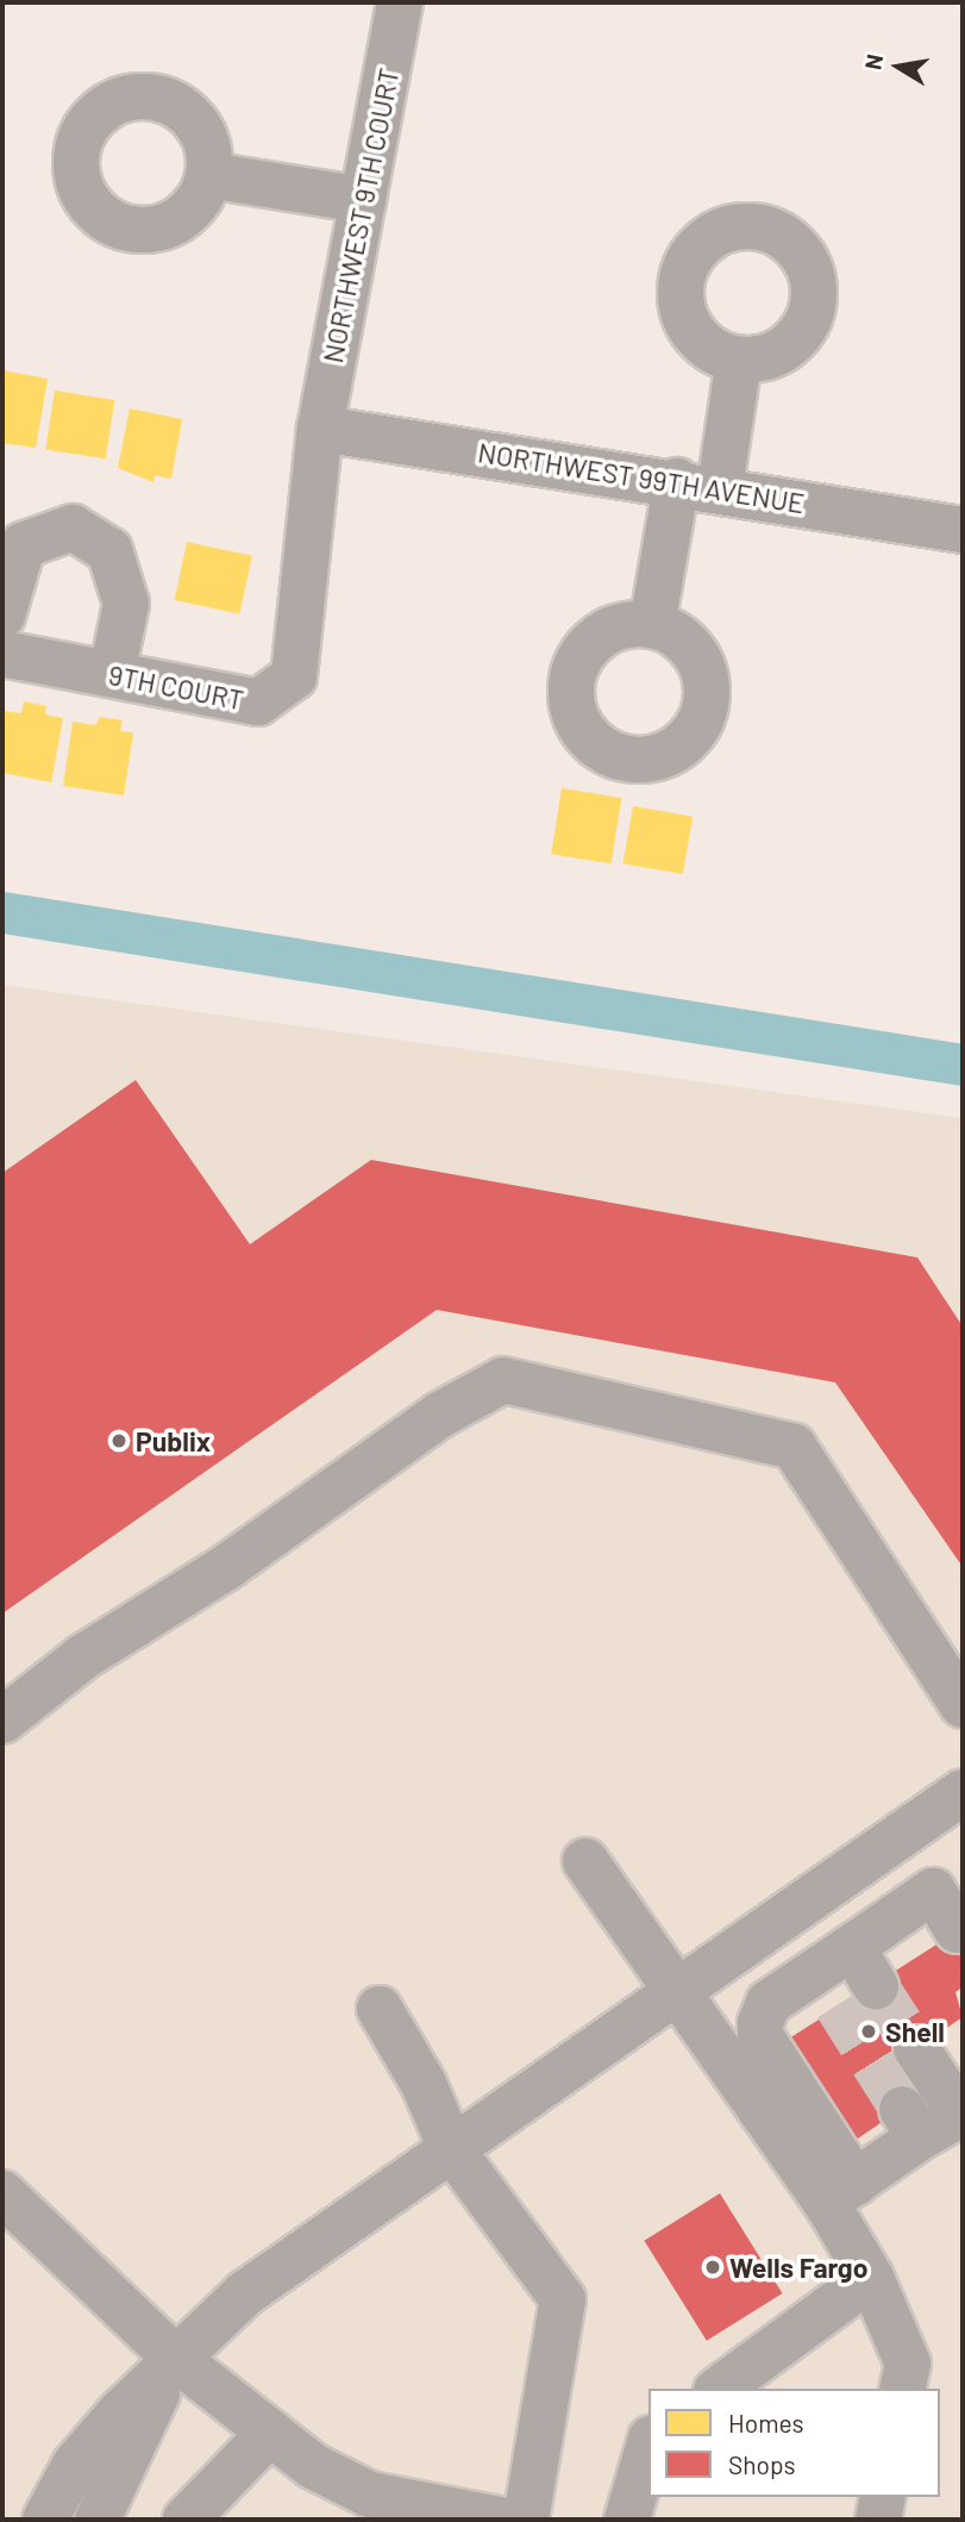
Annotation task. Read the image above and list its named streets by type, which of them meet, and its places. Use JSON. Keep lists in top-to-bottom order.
{
  "streets": {
    "street": ["NORTHWEST 9TH COURT", "NORTHWEST 99TH AVENUE", "9TH COURT"]
  },
  "crossings": [
    ["NORTHWEST 9TH COURT", "NORTHWEST 99TH AVENUE"],
    ["NORTHWEST 9TH COURT", "9TH COURT"],
    ["NORTHWEST 99TH AVENUE", "9TH COURT"]
  ],
  "places": ["Publix", "Shell", "Wells Fargo"],
  "legend": ["Homes", "Shops"],
  "north": "left"
}
